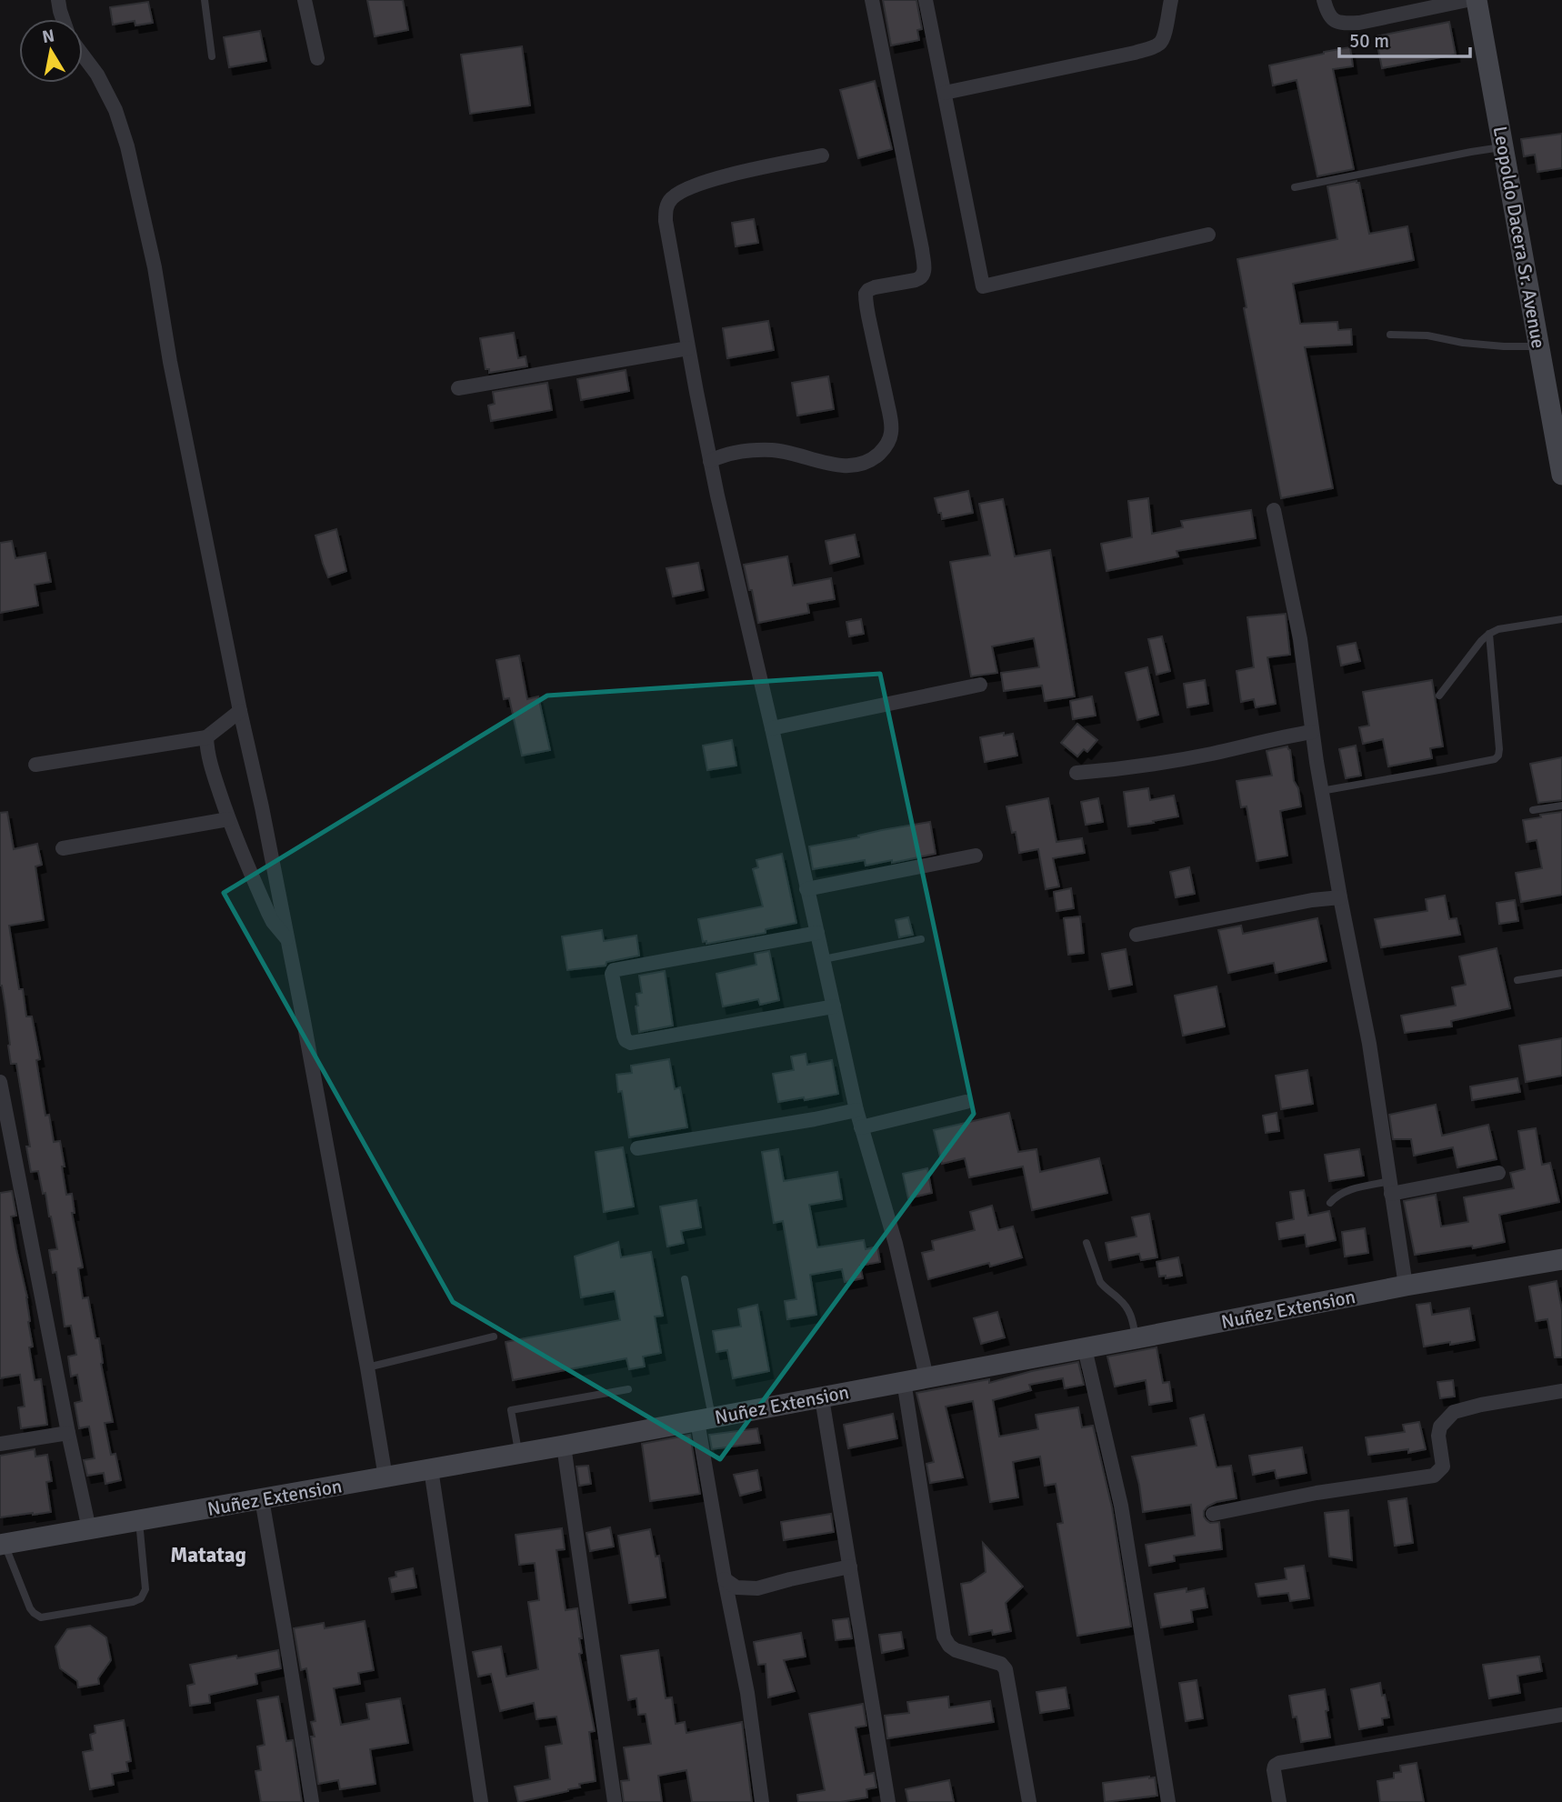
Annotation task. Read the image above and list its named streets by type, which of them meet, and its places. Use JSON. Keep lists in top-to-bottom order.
{
  "streets": {
    "street": ["Leopoldo Dacera Sr. Avenue", "Nuñez Extension"]
  },
  "districts": ["Matatag"],
  "scale_bar": "50 m",
  "north": "top"
}
